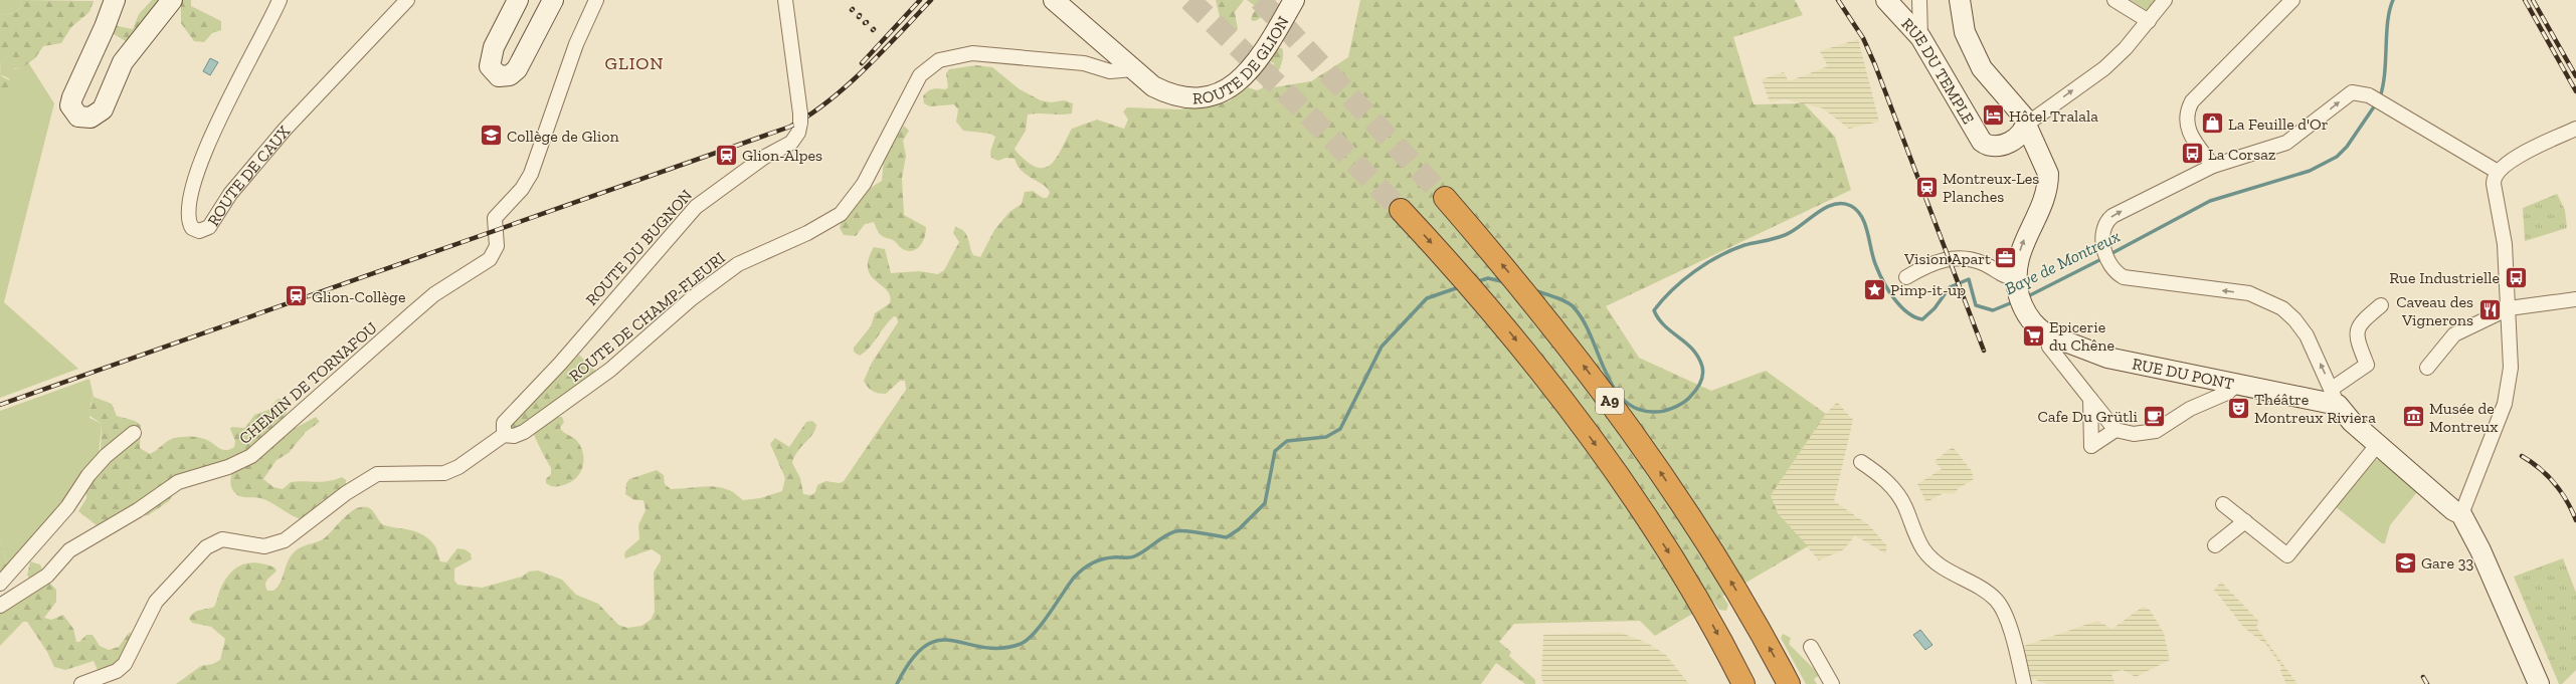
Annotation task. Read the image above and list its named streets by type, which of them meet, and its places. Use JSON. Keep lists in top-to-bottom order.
{
  "streets": {
    "highway": ["A9"],
    "street": [
      "ROUTE DE GLION",
      "RUE DU TEMPLE",
      "ROUTE DE CAUX",
      "ROUTE DU BUGNON",
      "ROUTE DE CHAMP-FLEURI",
      "RUE DU PONT",
      "CHEMIN DE TORNAFOU"
    ]
  },
  "crossings": [
    ["ROUTE DE GLION", "ROUTE DE CHAMP-FLEURI"],
    ["RUE DU TEMPLE", "RUE DU PONT"],
    ["ROUTE DU BUGNON", "ROUTE DE CHAMP-FLEURI"]
  ],
  "districts": ["GLION"],
  "water": ["Baye de Montreux"],
  "places": {
    "hotel": ["Hôtel Tralala"],
    "shop": ["La Feuille d'Or"],
    "school or university": ["Collège de Glion", "Gare 33"],
    "bus stop": ["La Corsaz", "Rue Industrielle"],
    "station": ["Glion-Alpes", "Montreux-Les Planches", "Glion-Collège"],
    "office": ["Vision Apart"],
    "place": ["Pimp-it-up"],
    "restaurant": ["Caveau des Vignerons"],
    "supermarket": ["Epicerie du Chêne"],
    "theatre": ["Théâtre Montreux Riviera"],
    "cafe": ["Cafe Du Grütli"],
    "museum": ["Musée de Montreux"]
  }
}
